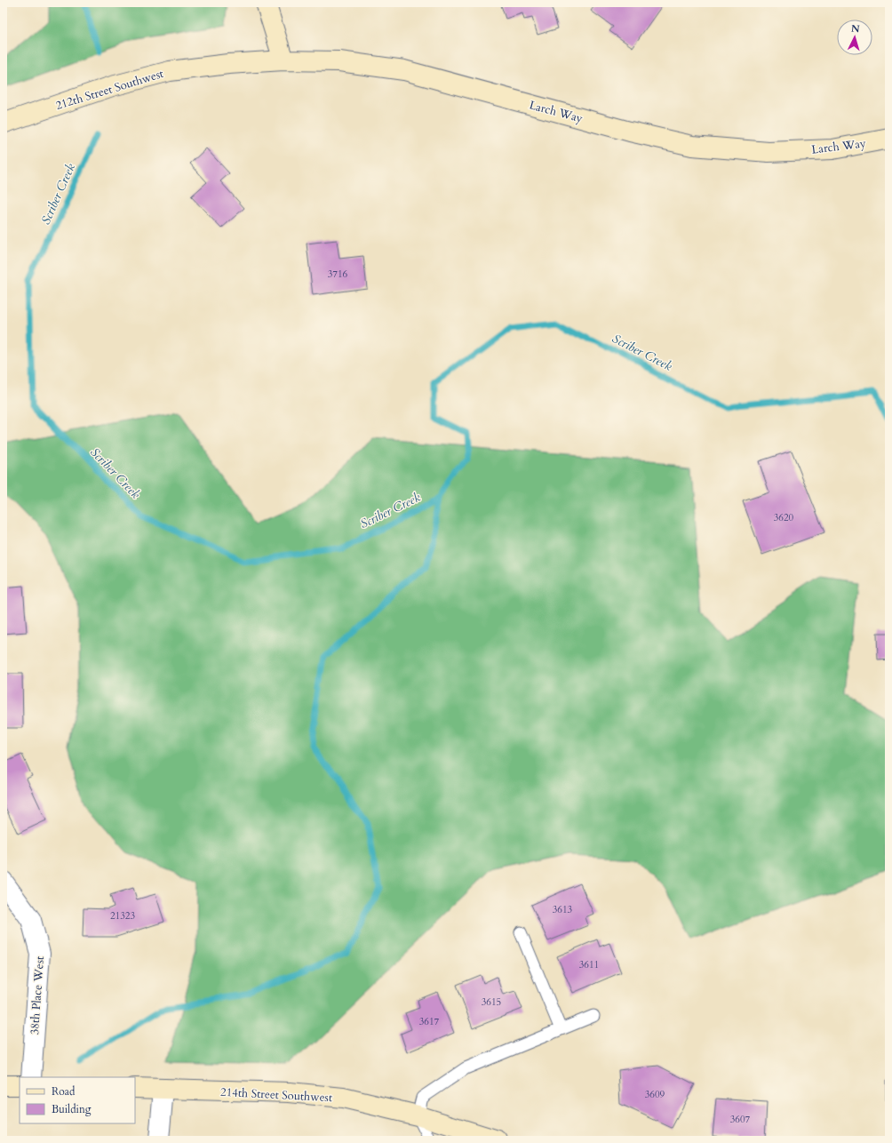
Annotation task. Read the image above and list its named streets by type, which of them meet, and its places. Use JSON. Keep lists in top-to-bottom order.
{
  "streets": {
    "main road": ["212th Street Southwest", "Larch Way", "214th Street Southwest"],
    "street": ["38th Place West"]
  },
  "crossings": [
    ["212th Street Southwest", "Larch Way"]
  ],
  "water": ["Scriber Creek"],
  "house_numbers": [
    "3716",
    "3620",
    "3613",
    "21323",
    "3611",
    "3615",
    "3617",
    "3609",
    "3607"
  ],
  "legend": ["Road", "Building"],
  "north": "top"
}
